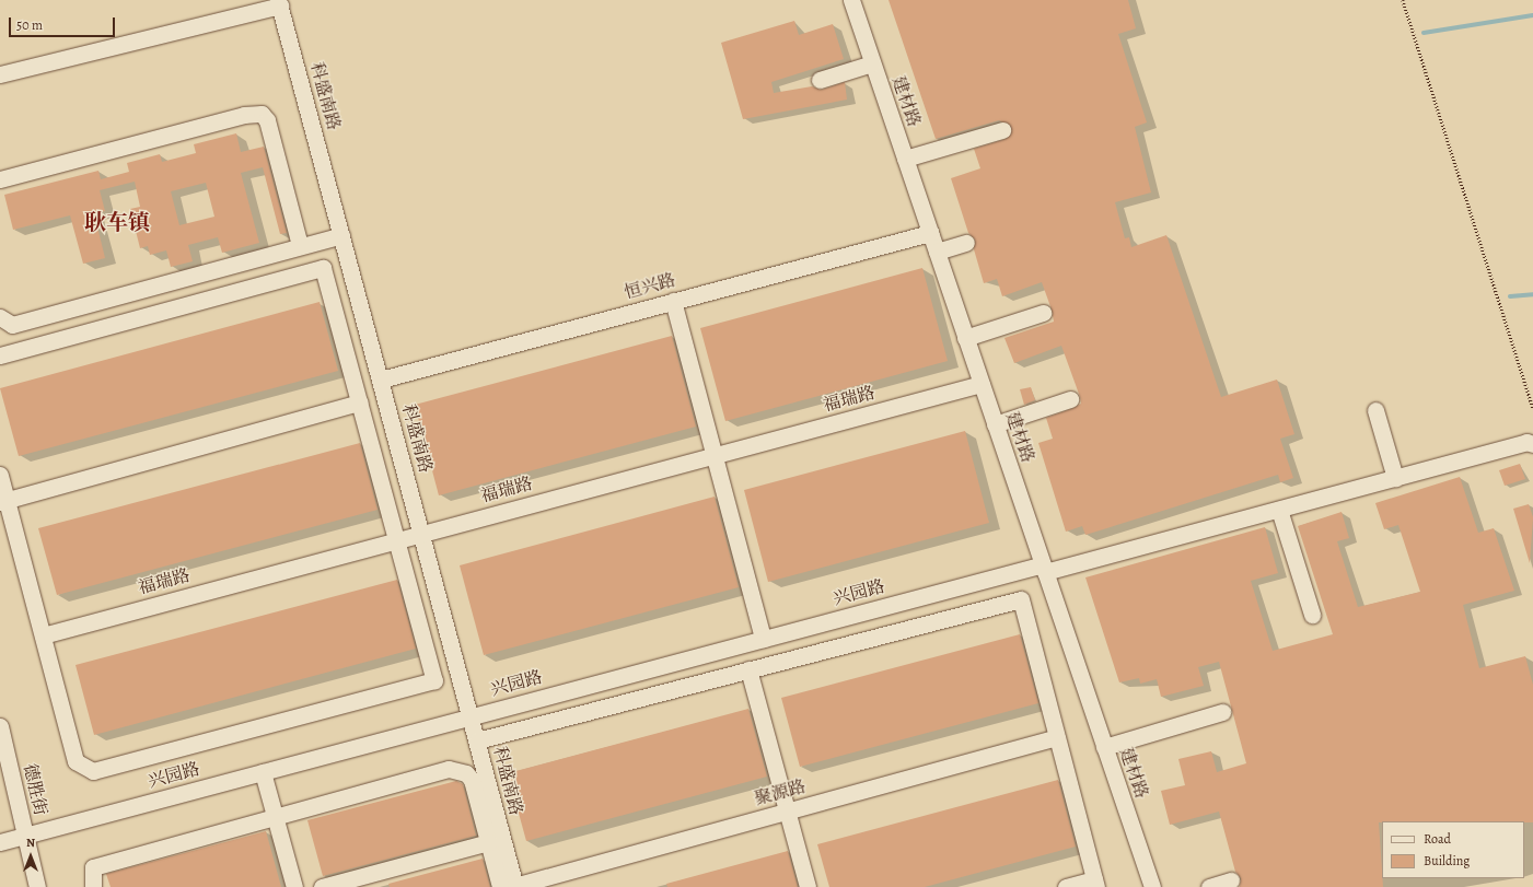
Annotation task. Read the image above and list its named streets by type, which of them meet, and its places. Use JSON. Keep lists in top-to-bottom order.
{
  "streets": {
    "street": [
      "科盛南路",
      "建材路",
      "恒兴路",
      "福瑞路",
      "兴园路",
      "德胜街",
      "聚源路"
    ]
  },
  "crossings": [
    ["科盛南路", "恒兴路"],
    ["科盛南路", "福瑞路"],
    ["科盛南路", "兴园路"],
    ["科盛南路", "聚源路"],
    ["建材路", "恒兴路"],
    ["建材路", "福瑞路"],
    ["建材路", "兴园路"],
    ["兴园路", "德胜街"]
  ],
  "districts": ["耿车镇"],
  "legend": ["Road", "Building"],
  "scale_bar": "50 m",
  "north": "top"
}
